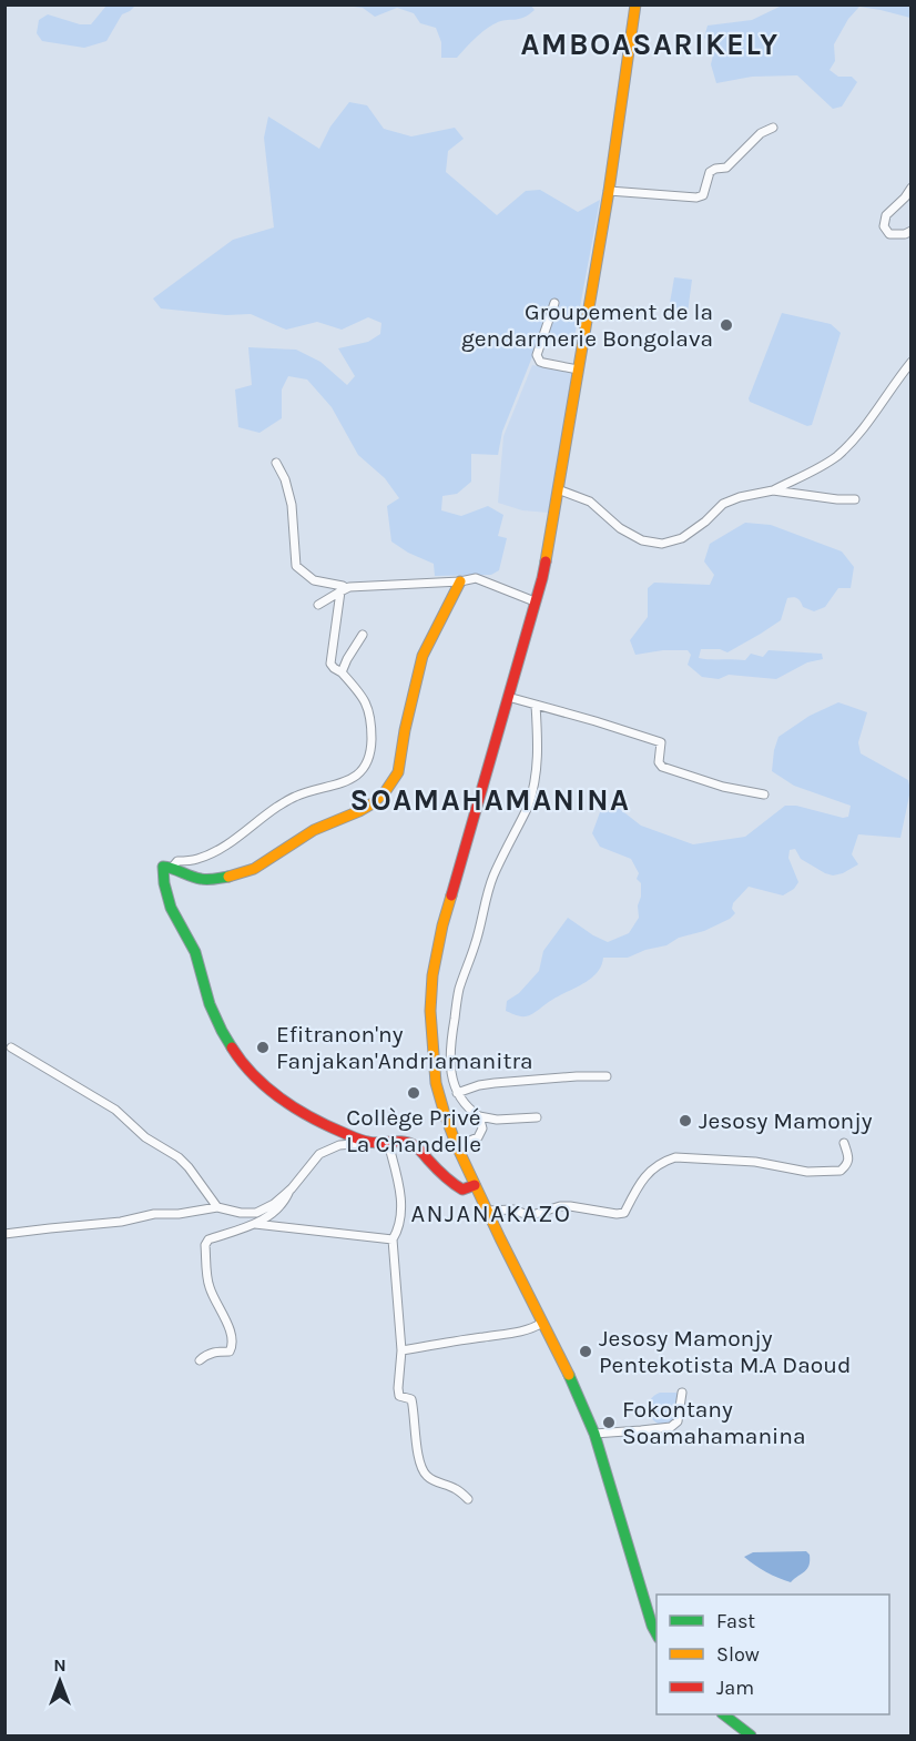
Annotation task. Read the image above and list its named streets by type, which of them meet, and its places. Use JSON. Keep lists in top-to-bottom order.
{
  "districts": ["AMBOASARIKELY", "SOAMAHAMANINA", "ANJANAKAZO"],
  "places": [
    "Groupement de la gendarmerie Bongolava",
    "Efitranon'ny Fanjakan'Andriamanitra",
    "Collège Privé La Chandelle",
    "Jesosy Mamonjy",
    "Jesosy Mamonjy Pentekotista M.A Daoud",
    "Fokontany Soamahamanina"
  ],
  "legend": ["Fast", "Slow", "Jam"],
  "north": "top"
}
